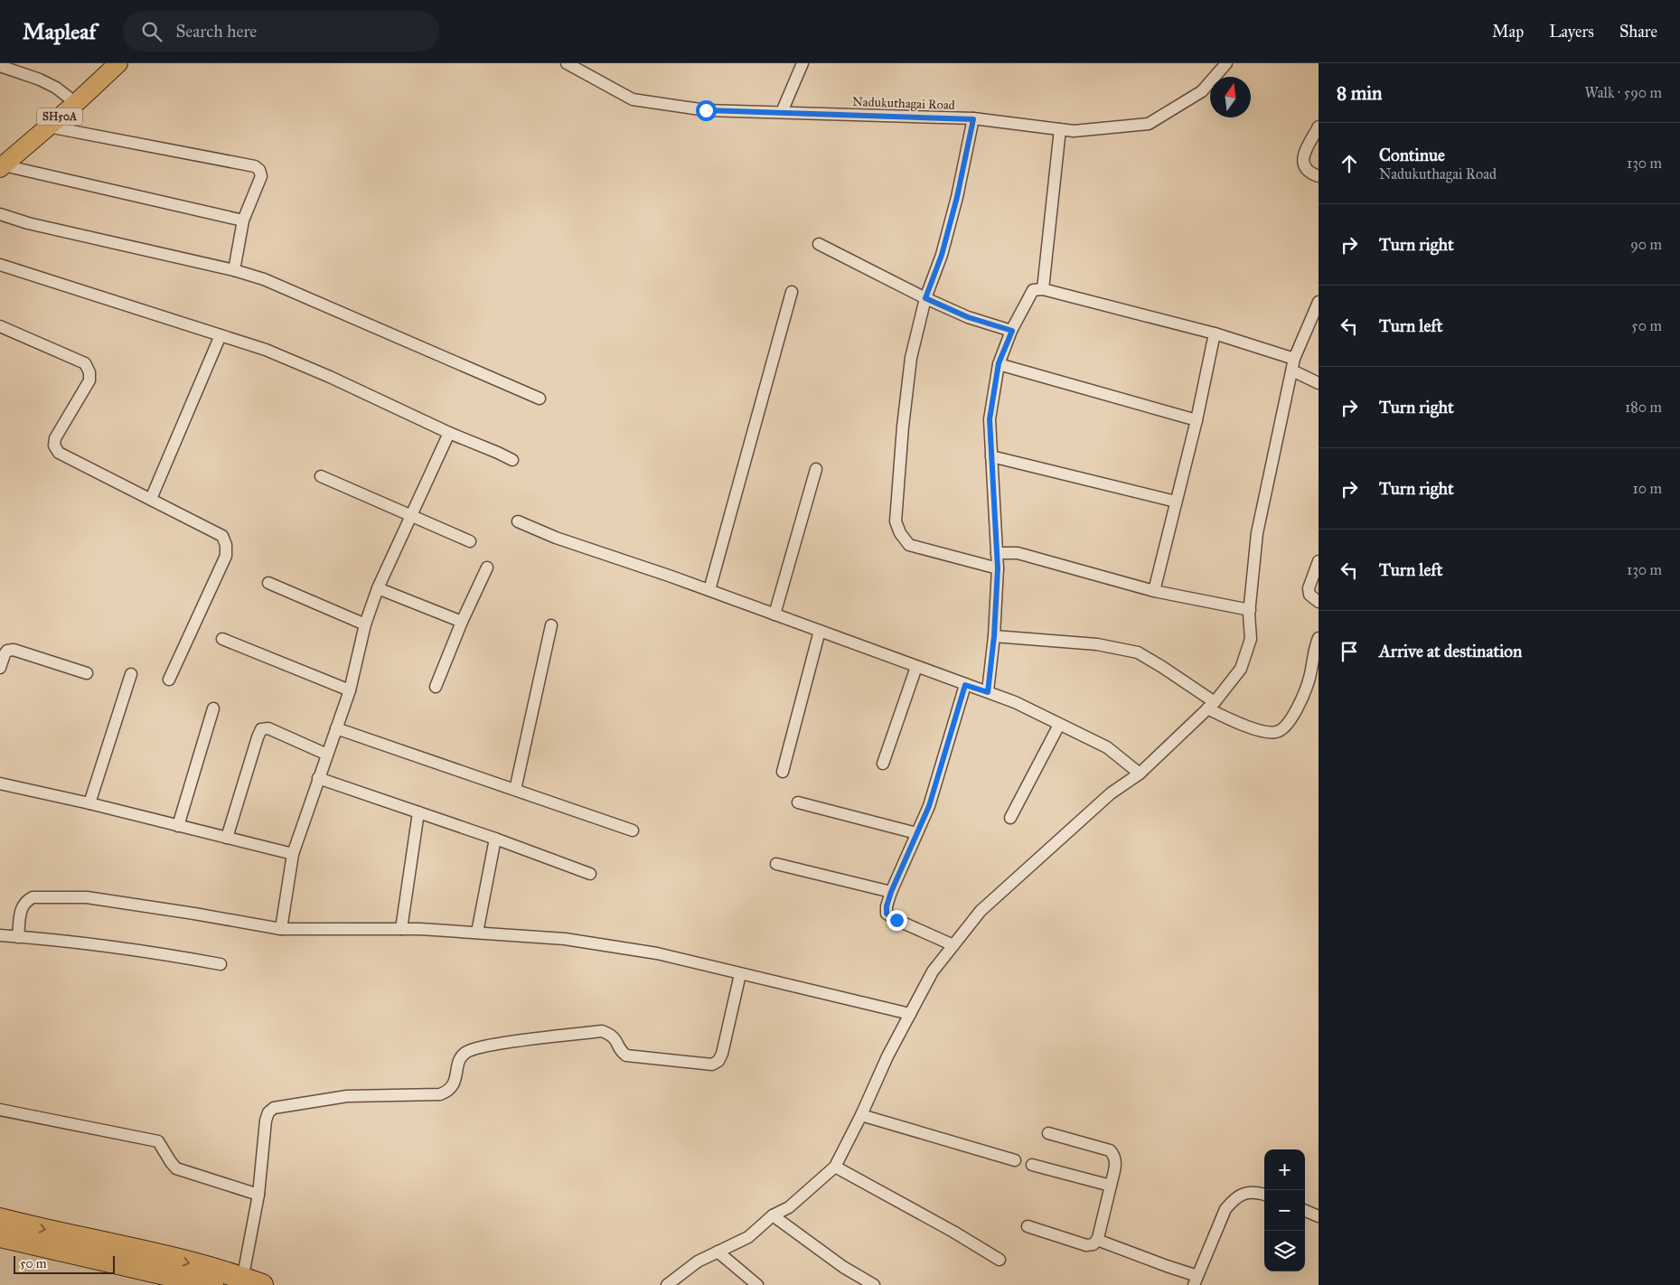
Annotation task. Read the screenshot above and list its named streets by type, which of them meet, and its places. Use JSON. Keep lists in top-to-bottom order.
{
  "streets": {
    "main road": ["SH50A"],
    "street": ["Nadukuthagai Road"]
  },
  "scale_bar": "50 m",
  "north": "top",
  "page": {
    "header": "Mapleaf",
    "search": "Search here",
    "nav": ["Map", "Layers", "Share"],
    "heading": ["8 min", "Walk · 590 m"],
    "list": [
      ["Continue", "Nadukuthagai Road", "130 m"],
      ["Turn right", "90 m"],
      ["Turn left", "50 m"],
      ["Turn right", "180 m"],
      ["Turn right", "10 m"],
      ["Turn left", "130 m"],
      "Arrive at destination"
    ],
    "map_buttons": ["+", "−"],
    "scale": "50 m"
  }
}
